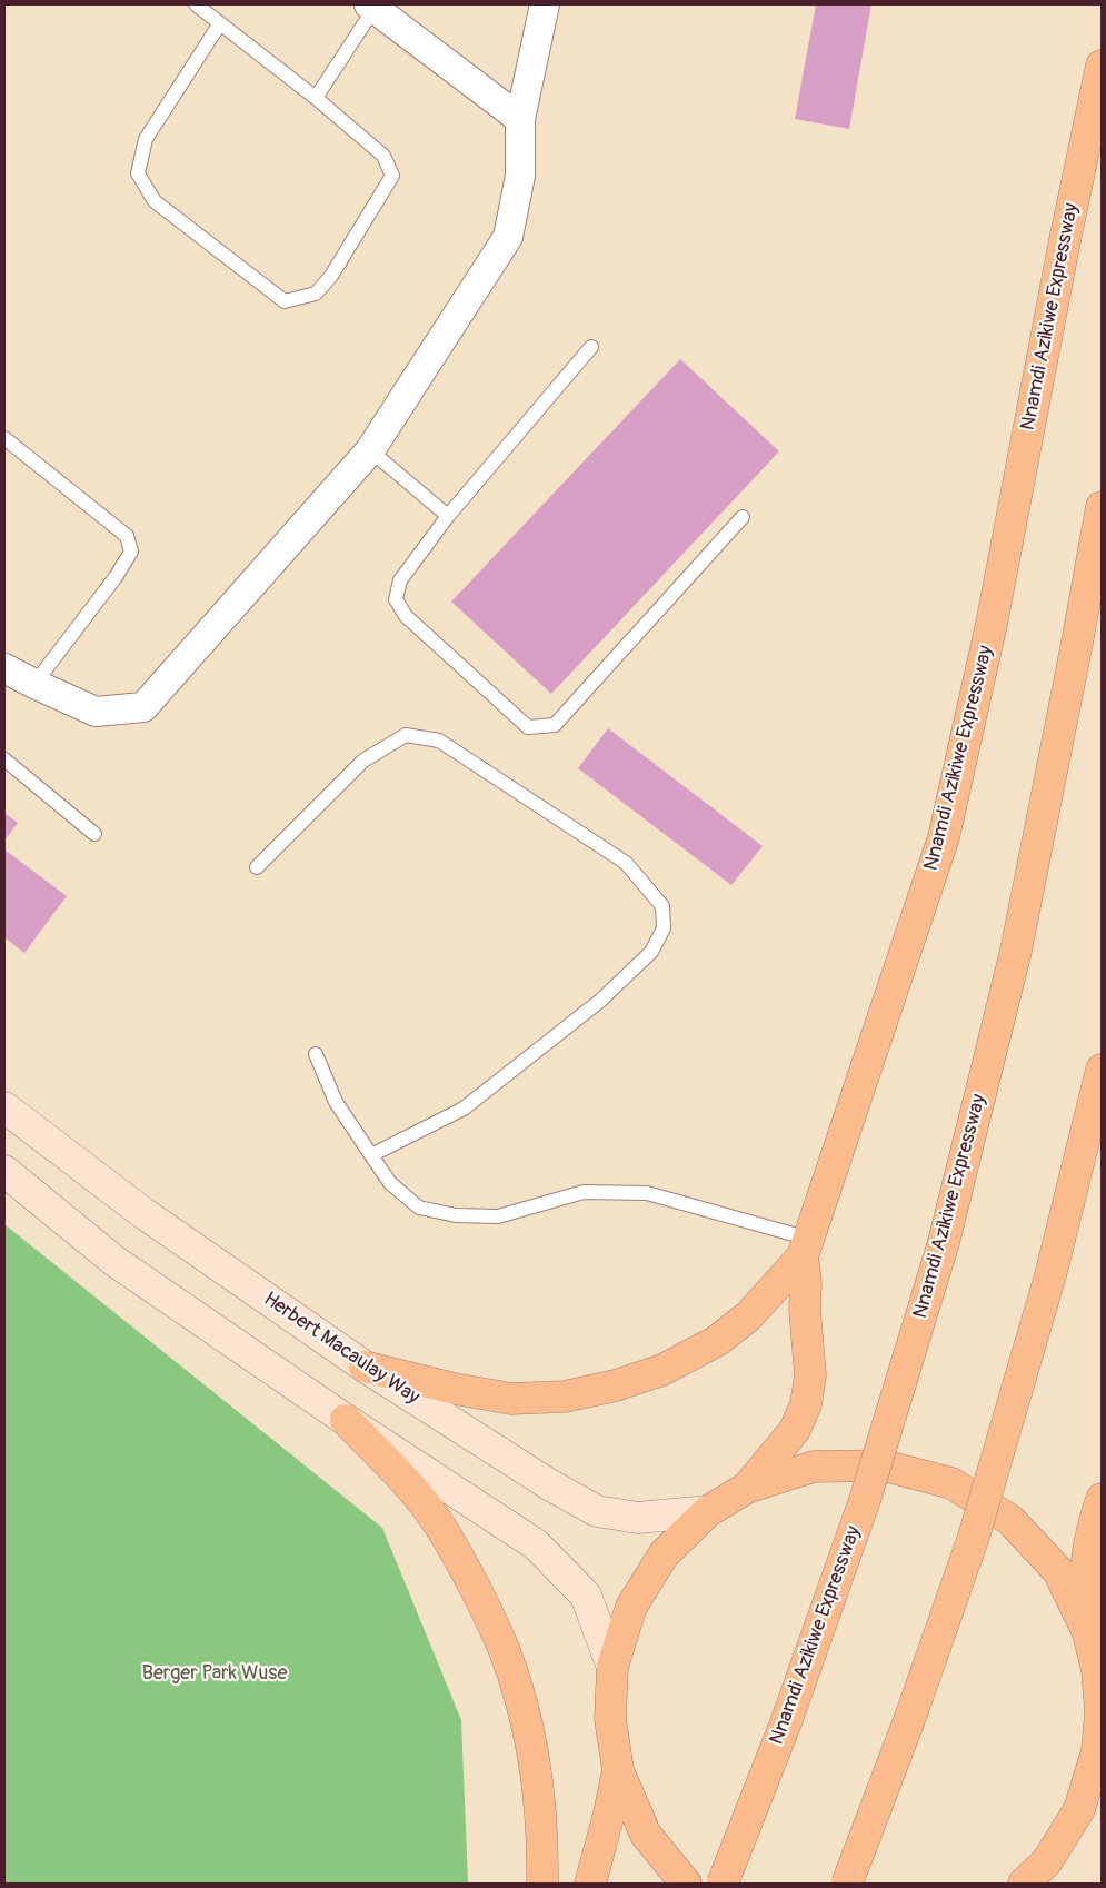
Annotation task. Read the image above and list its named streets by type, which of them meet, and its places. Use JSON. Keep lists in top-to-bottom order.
{
  "streets": {
    "highway": ["Nnamdi Azikiwe Expressway"],
    "main road": ["Herbert Macaulay Way"]
  },
  "parks": ["Berger Park Wuse"]
}
